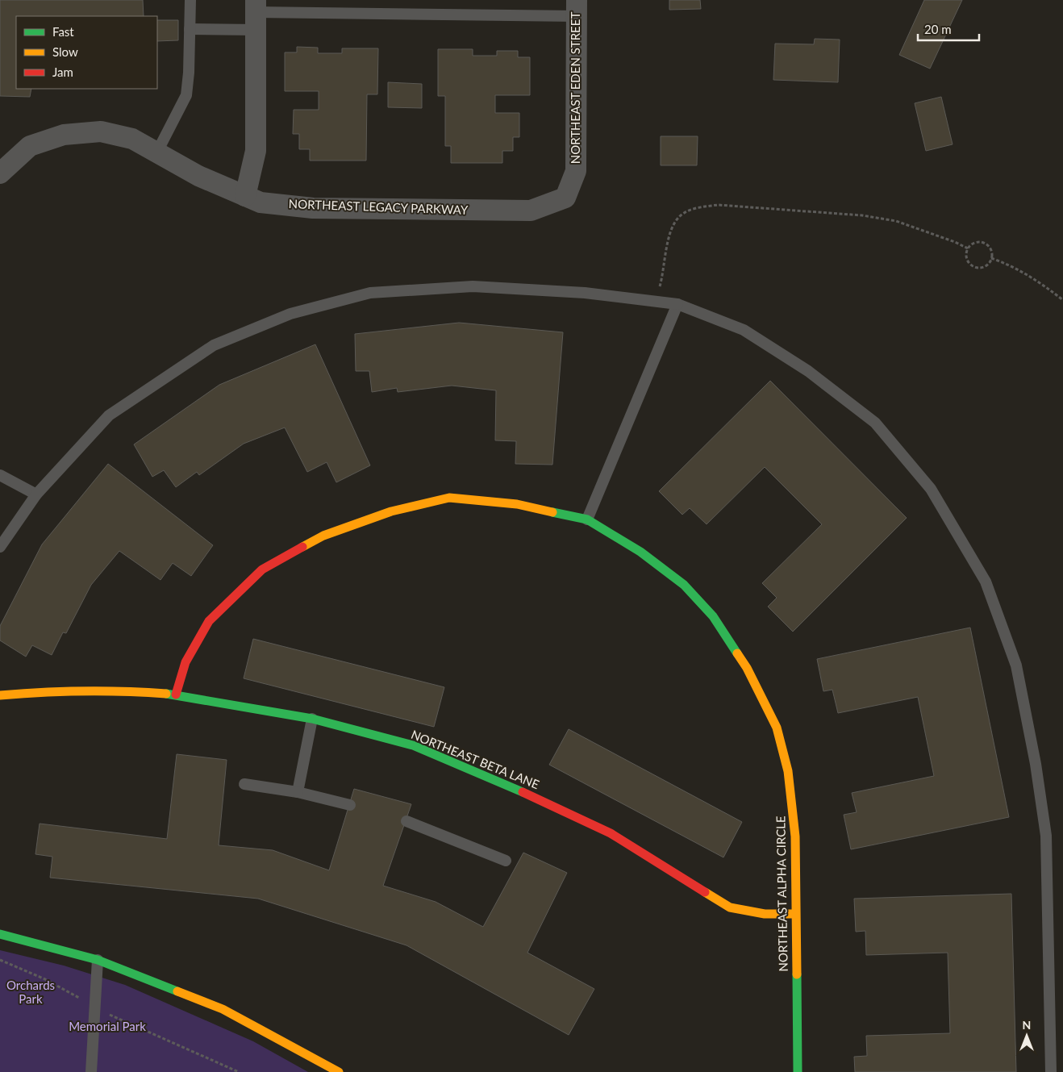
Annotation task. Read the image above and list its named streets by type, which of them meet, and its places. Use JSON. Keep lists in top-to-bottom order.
{
  "streets": {
    "street": [
      "NORTHEAST EDEN STREET",
      "NORTHEAST LEGACY PARKWAY",
      "NORTHEAST BETA LANE",
      "NORTHEAST ALPHA CIRCLE"
    ]
  },
  "crossings": [
    ["NORTHEAST EDEN STREET", "NORTHEAST LEGACY PARKWAY"],
    ["NORTHEAST BETA LANE", "NORTHEAST ALPHA CIRCLE"]
  ],
  "parks": ["Orchards Park", "Memorial Park"],
  "legend": ["Fast", "Slow", "Jam"],
  "scale_bar": "20 m",
  "north": "top"
}
